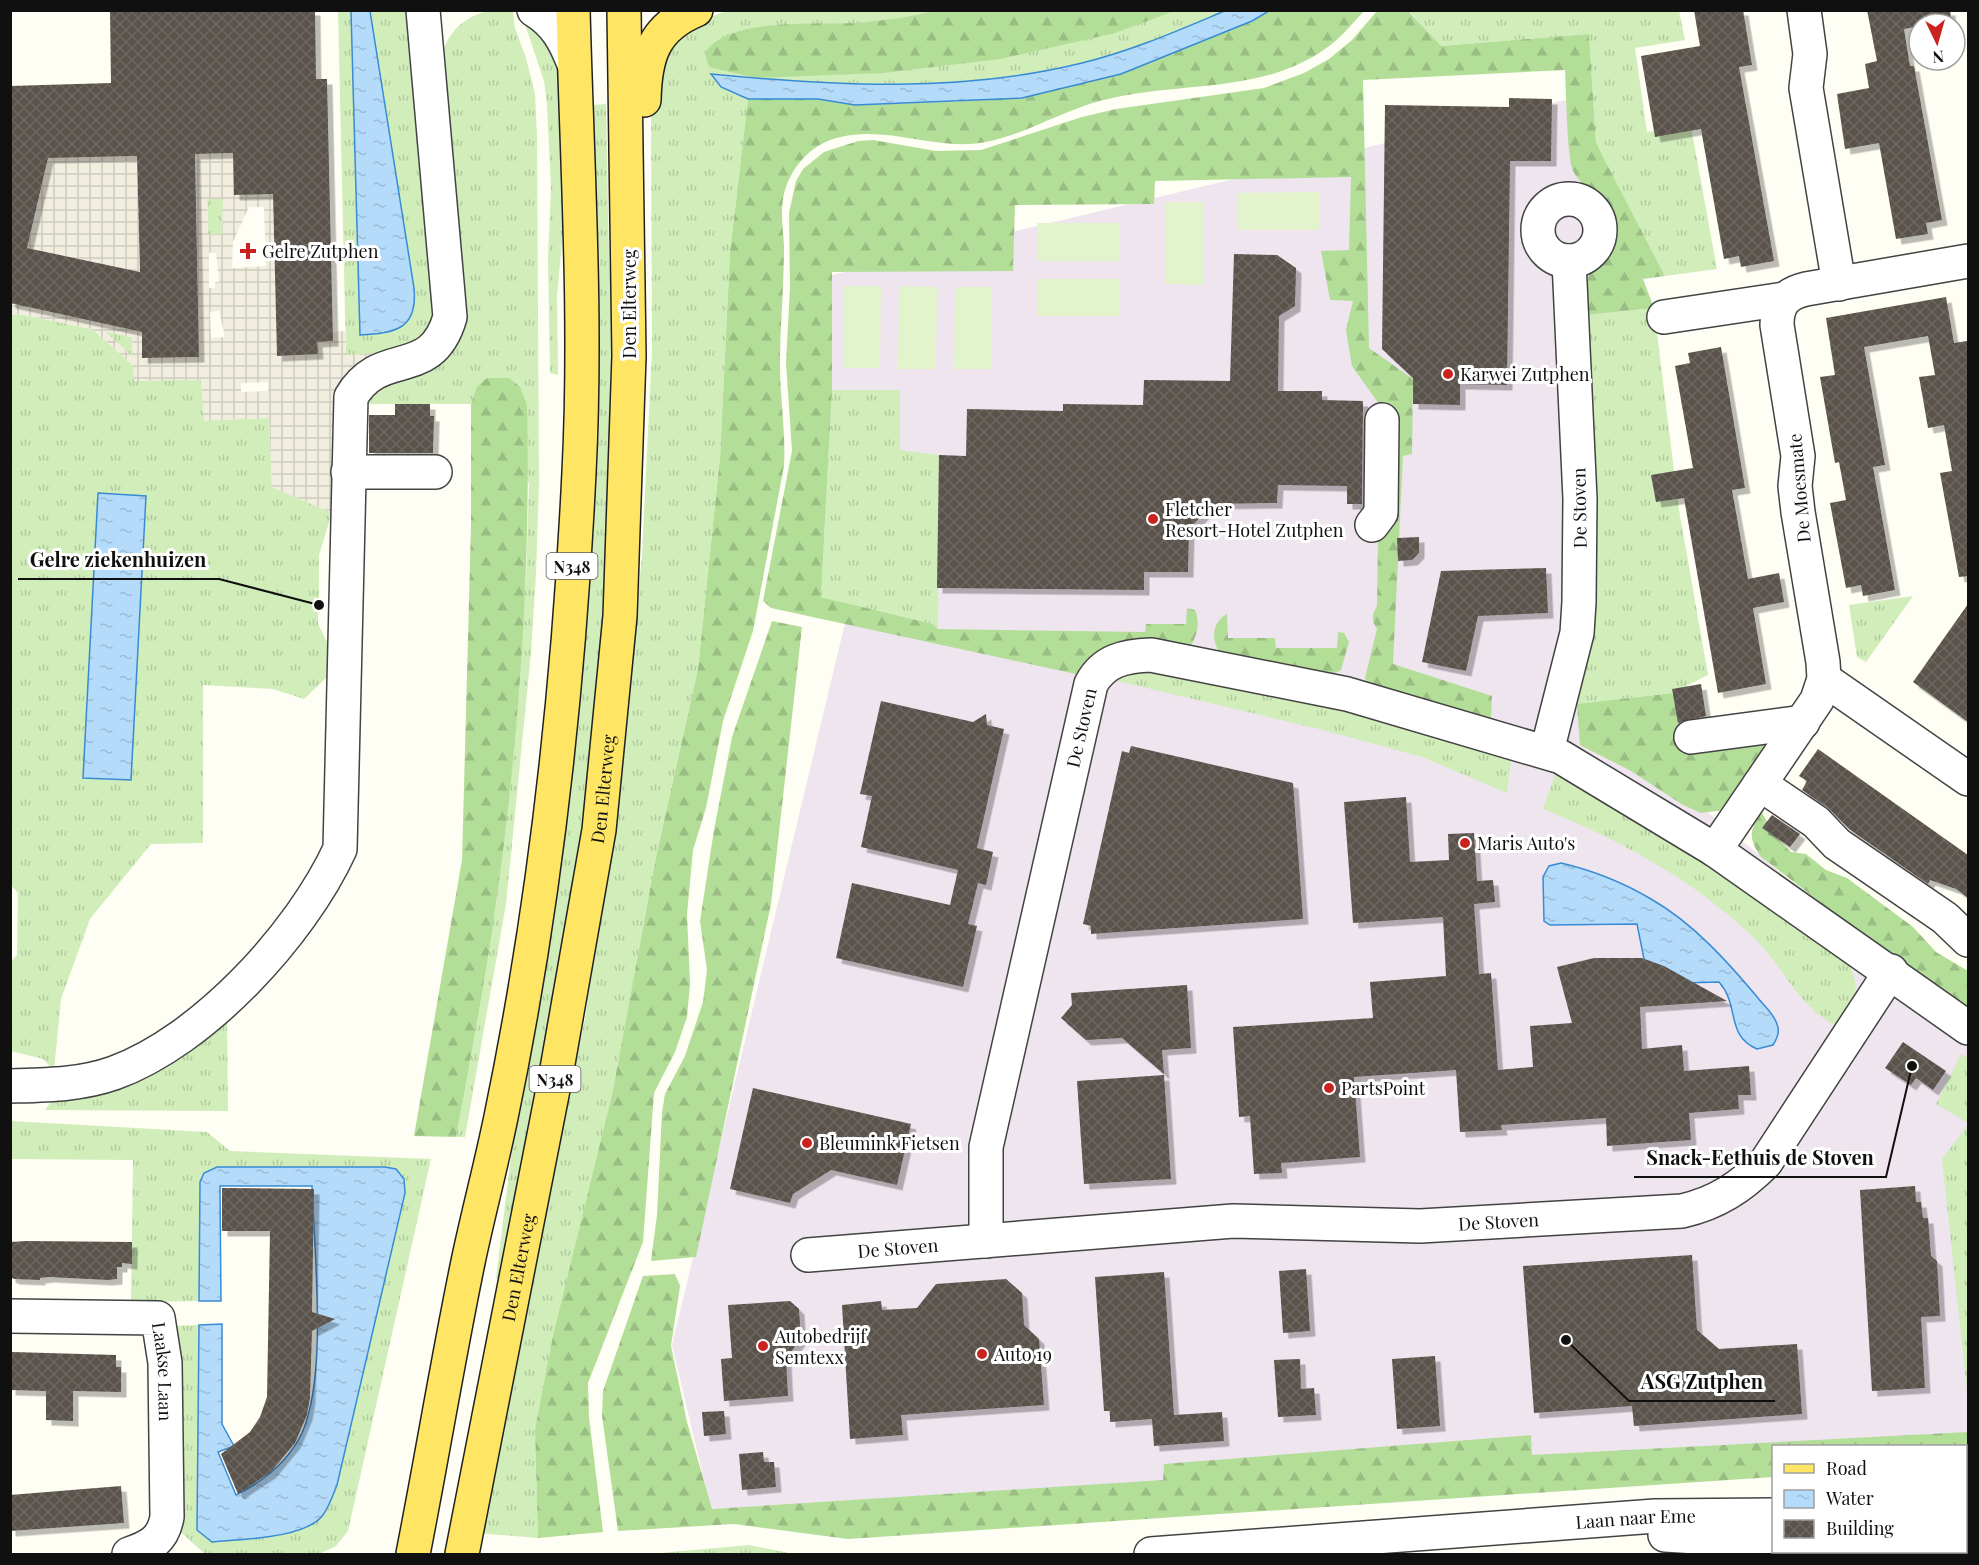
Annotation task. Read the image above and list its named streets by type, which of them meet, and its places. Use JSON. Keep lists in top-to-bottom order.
{
  "streets": {
    "main road": ["Den Elterweg", "N348"],
    "street": [
      "De Moesmate",
      "De Stoven",
      "Laakse Laan",
      "Laan naar Eme"
    ]
  },
  "crossings": [
    ["Den Elterweg", "N348"],
    ["De Moesmate", "De Stoven"]
  ],
  "places": {
    "health": ["Gelre Zutphen"],
    "other": [
      "Karwei Zutphen",
      "Fletcher Resort-Hotel Zutphen",
      "Gelre ziekenhuizen",
      "Maris Auto's",
      "Snack-Eethuis de Stoven",
      "PartsPoint",
      "Bleumink Fietsen",
      "ASG Zutphen",
      "Autobedrijf Semtexx",
      "Auto 19"
    ]
  },
  "legend": ["Road", "Water", "Building"],
  "north": "bottom"
}
